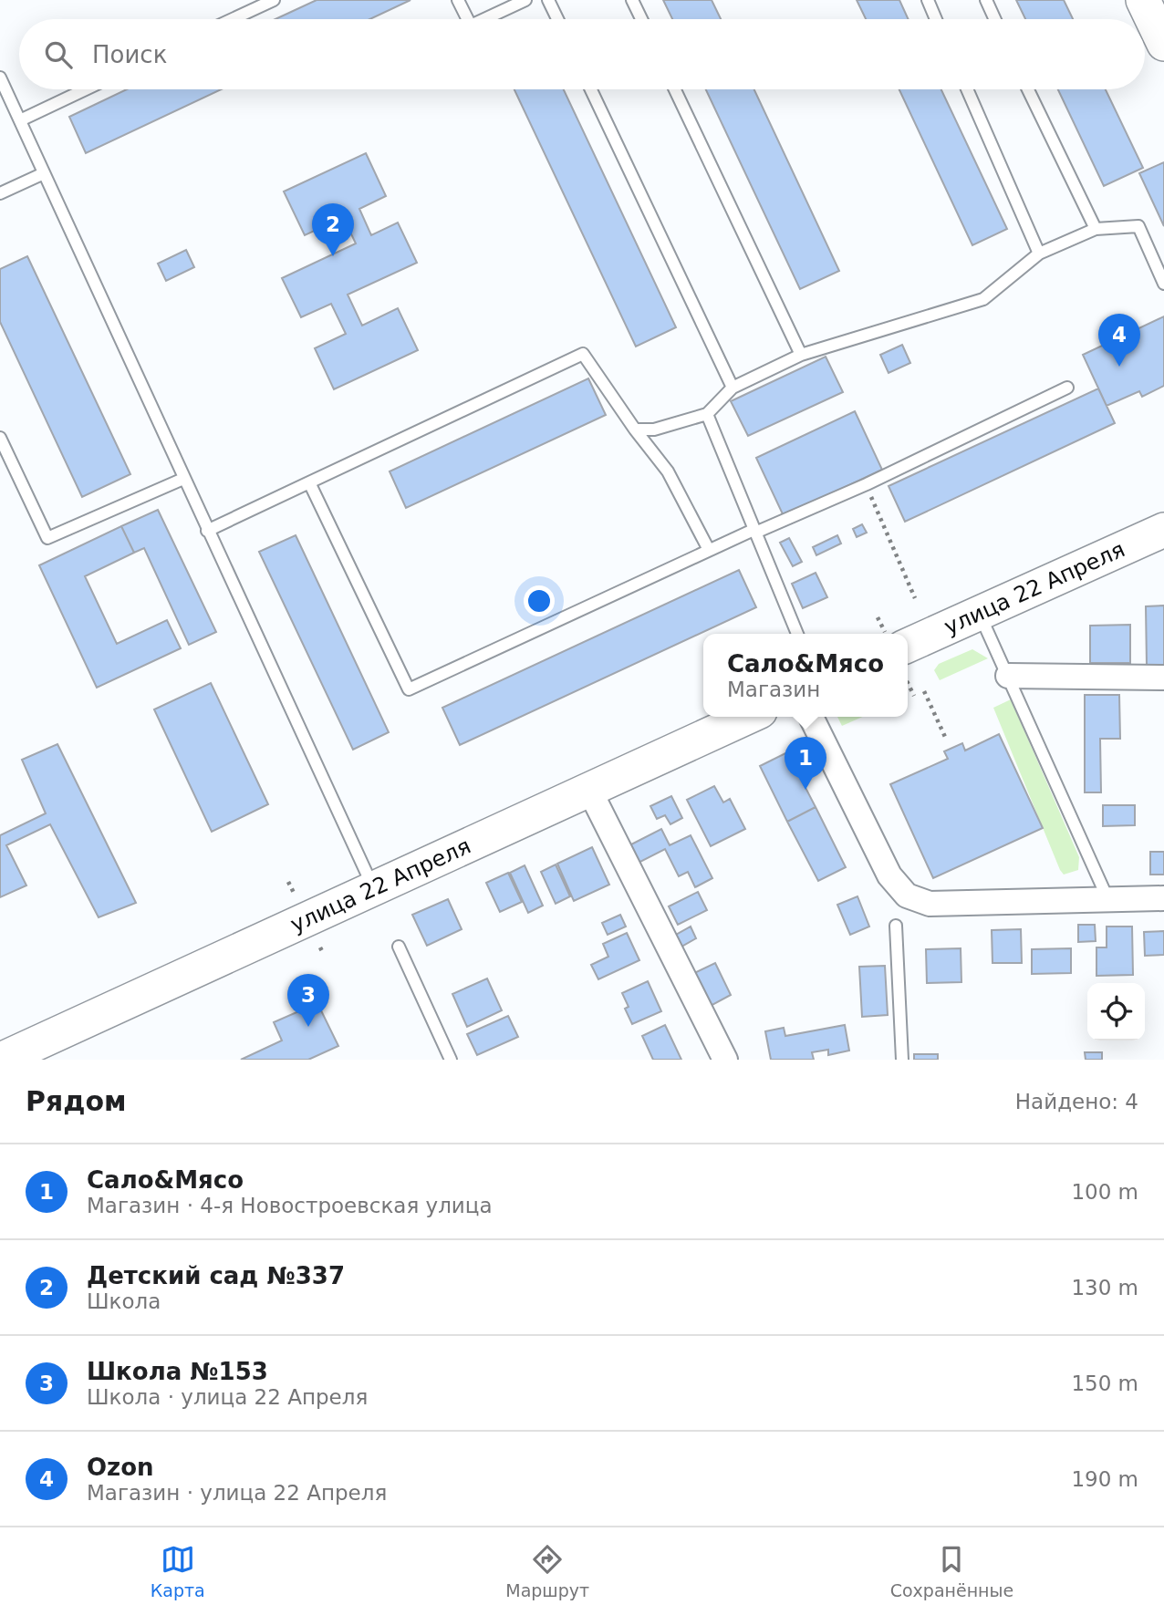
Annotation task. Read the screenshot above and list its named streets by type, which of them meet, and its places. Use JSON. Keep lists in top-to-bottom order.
{
  "streets": {
    "main road": ["улица 22 Апреля"]
  },
  "page": {
    "search": "Поиск",
    "pins": [
      "2",
      "4",
      "1",
      "3"
    ],
    "popup": ["Сало&Мясо", "Магазин"],
    "heading": ["Рядом", "Найдено: 4"],
    "list": [
      {
        "mark": "1",
        "name": "Сало&Мясо",
        "note": "Магазин · 4-я Новостроевская улица",
        "value": "100 m"
      },
      {
        "mark": "2",
        "name": "Детский сад №337",
        "note": "Школа",
        "value": "130 m"
      },
      {
        "mark": "3",
        "name": "Школа №153",
        "note": "Школа · улица 22 Апреля",
        "value": "150 m"
      },
      {
        "mark": "4",
        "name": "Ozon",
        "note": "Магазин · улица 22 Апреля",
        "value": "190 m"
      }
    ],
    "nav": ["Карта", "Маршрут", "Сохранённые"]
  }
}
